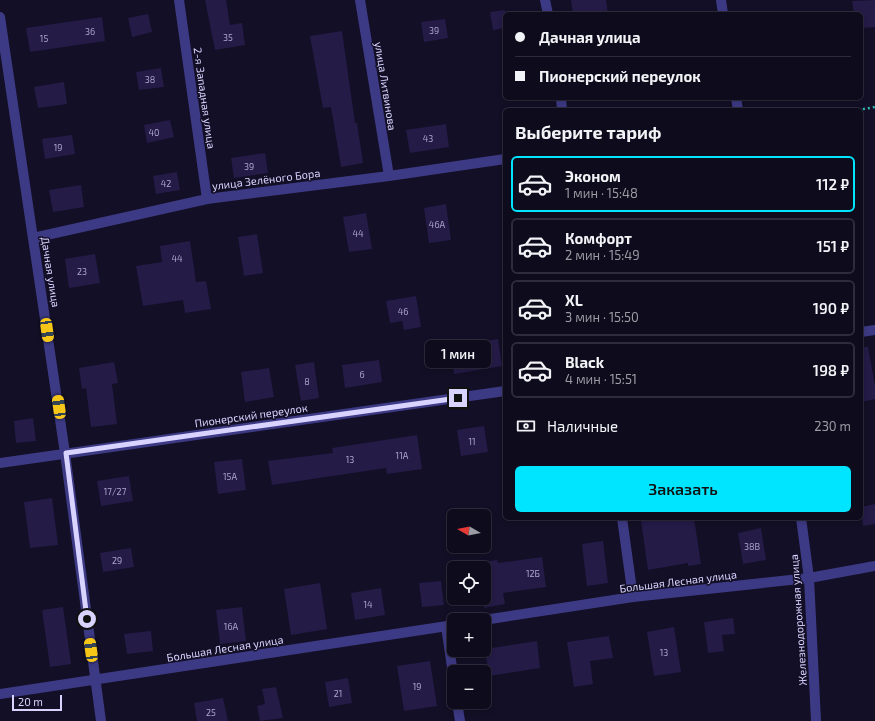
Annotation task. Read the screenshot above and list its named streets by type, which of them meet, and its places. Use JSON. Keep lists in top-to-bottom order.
{
  "streets": {
    "street": [
      "улица Литвинова",
      "2-я Западная улица",
      "улица Зелёного Бора",
      "Дачная улица",
      "Пионерский переулок",
      "Большая Лесная улица",
      "Железнодорожная улица"
    ]
  },
  "crossings": [
    ["улица Литвинова", "улица Зелёного Бора"],
    ["2-я Западная улица", "улица Зелёного Бора"],
    ["улица Зелёного Бора", "Дачная улица"],
    ["Дачная улица", "Пионерский переулок"],
    ["Дачная улица", "Большая Лесная улица"],
    ["Большая Лесная улица", "Железнодорожная улица"]
  ],
  "house_numbers": [
    "39",
    "36",
    "35",
    "15",
    "38",
    "40",
    "43",
    "19",
    "39",
    "42",
    "46А",
    "44",
    "44",
    "23",
    "46",
    "6",
    "8",
    "11",
    "11А",
    "13",
    "15А",
    "17/27",
    "38В",
    "29",
    "12Б",
    "14",
    "16А",
    "13",
    "19",
    "21",
    "25"
  ],
  "scale_bar": "20 m",
  "north": "left",
  "page": {
    "banner": ["Дачная улица", "Пионерский переулок"],
    "heading": "Выберите тариф",
    "list": [
      {
        "name": "Эконом",
        "note": "1 мин · 15:48",
        "value": "112 ₽"
      },
      {
        "name": "Комфорт",
        "note": "2 мин · 15:49",
        "value": "151 ₽"
      },
      {
        "name": "XL",
        "note": "3 мин · 15:50",
        "value": "190 ₽"
      },
      {
        "name": "Black",
        "note": "4 мин · 15:51",
        "value": "198 ₽"
      }
    ],
    "bubble": "1 мин",
    "pay": ["Наличные", "230 m"],
    "buttons": "Заказать",
    "map_buttons": ["+", "−"],
    "scale": "20 m"
  }
}
